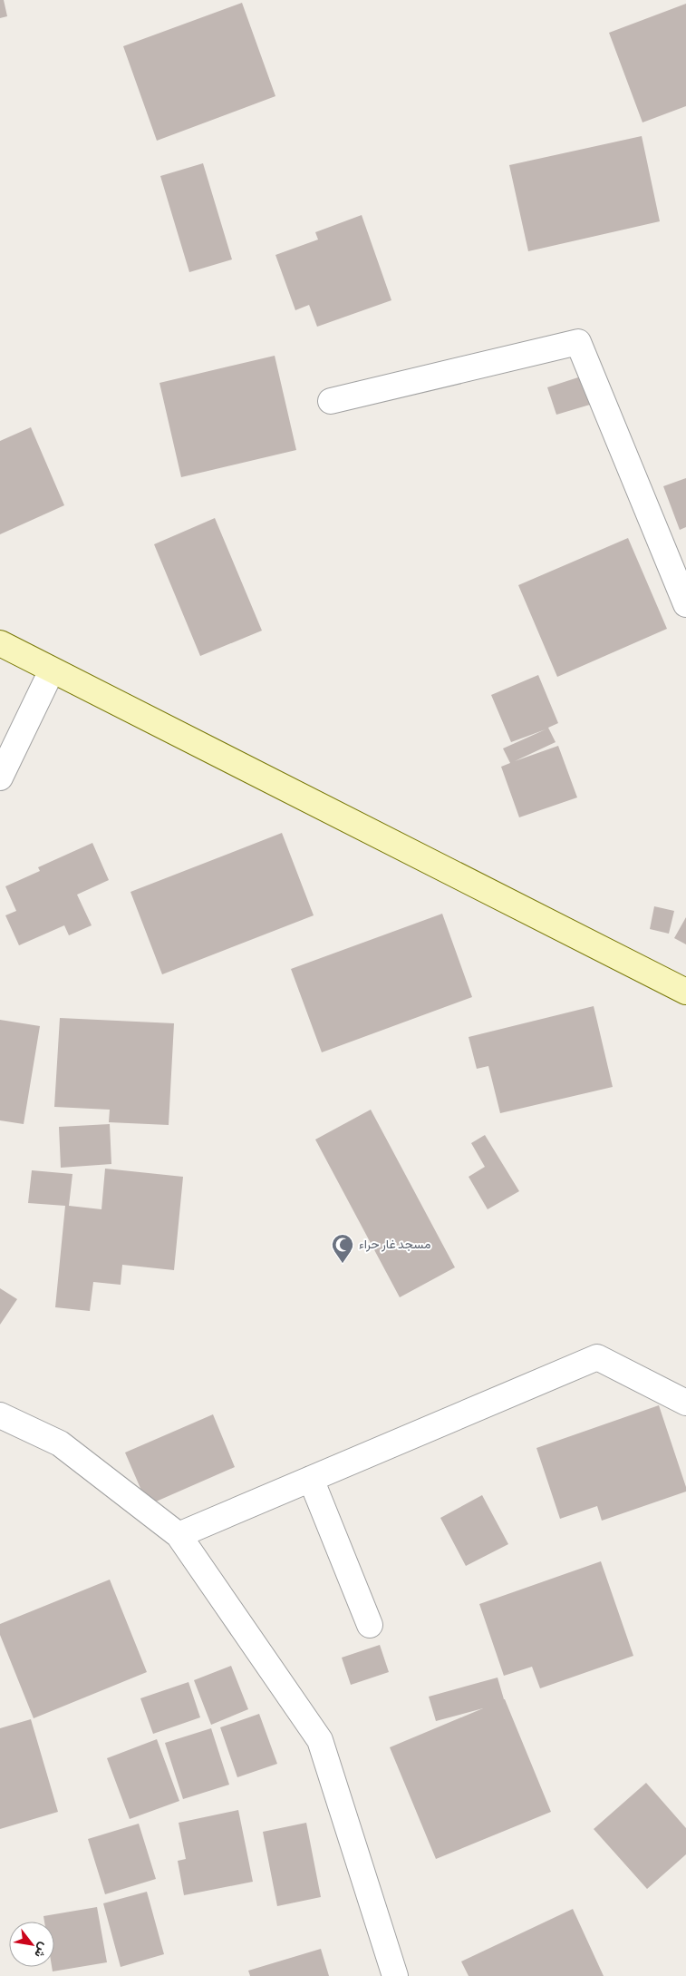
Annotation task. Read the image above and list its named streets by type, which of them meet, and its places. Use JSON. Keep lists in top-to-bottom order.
{
  "places": {
    "mosque": ["مسجد غار حراء"]
  },
  "north": "bottom right"
}
